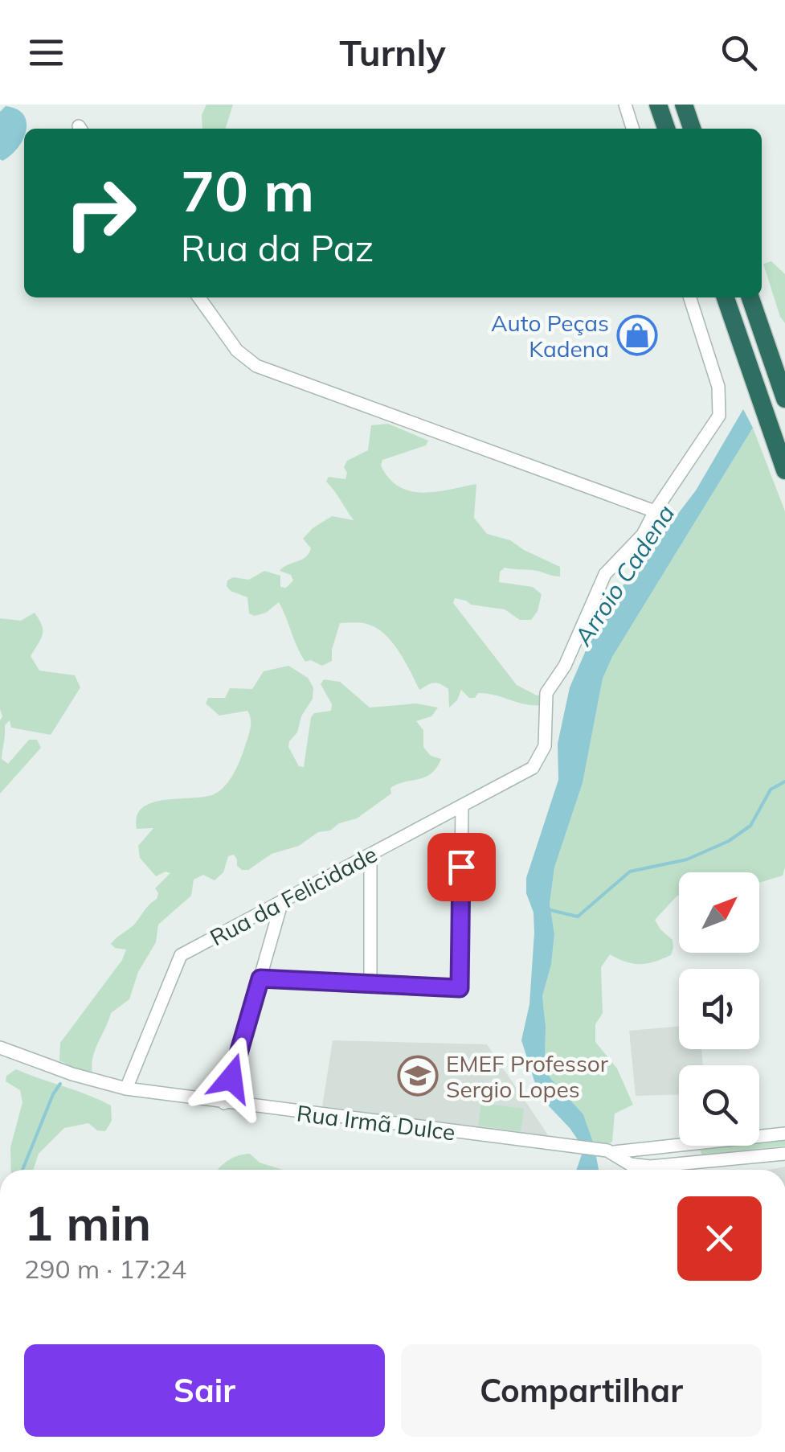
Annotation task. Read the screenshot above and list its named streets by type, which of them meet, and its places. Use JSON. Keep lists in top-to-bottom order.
{
  "streets": {
    "street": ["Rua da Felicidade", "Rua Irmã Dulce"]
  },
  "crossings": [
    ["Rua da Felicidade", "Rua Irmã Dulce"]
  ],
  "water": ["Arroio Cadena"],
  "places": {
    "shop": ["Auto Peças Kadena"],
    "school or university": ["EMEF Professor Sergio Lopes"]
  },
  "north": "top right",
  "page": {
    "header": "Turnly",
    "turn": ["70 m", "Rua da Paz"],
    "heading": ["1 min", "290 m · 17:24"],
    "buttons": ["Sair", "Compartilhar"]
  }
}
